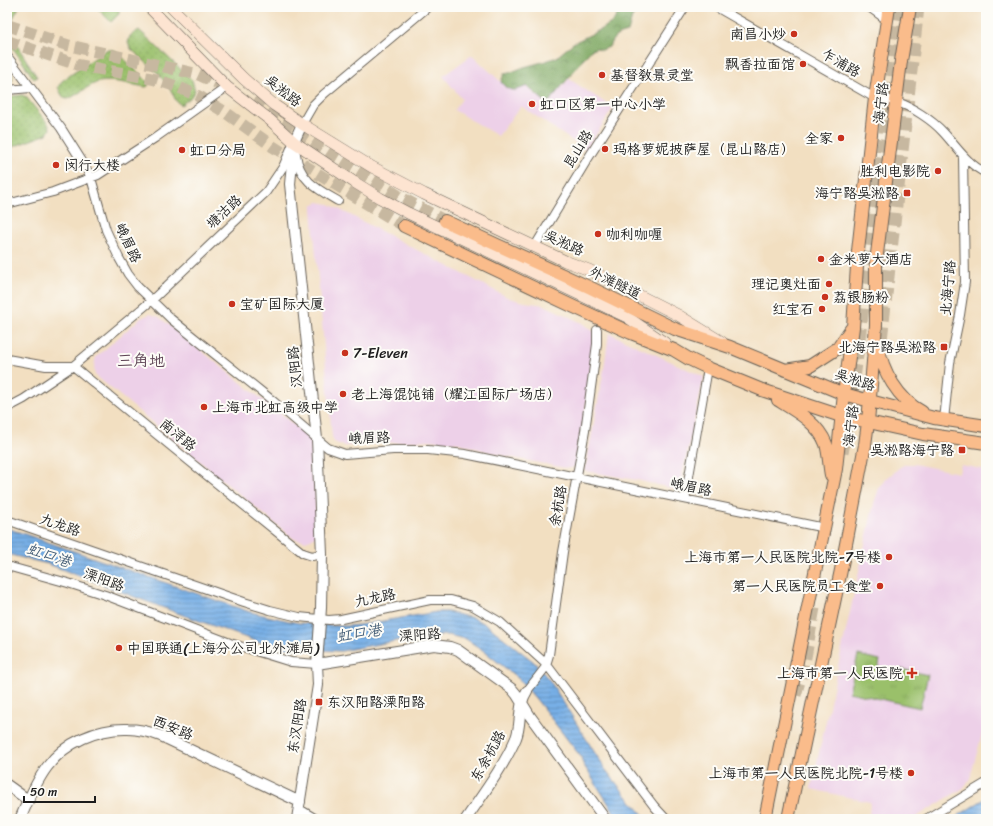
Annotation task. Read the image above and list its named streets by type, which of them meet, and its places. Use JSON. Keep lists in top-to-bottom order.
{
  "streets": {
    "main road": ["吴淞路", "海宁路", "外滩隧道"],
    "street": [
      "乍浦路",
      "昆山路",
      "塘沽路",
      "峨眉路",
      "北海宁路",
      "汉阳路",
      "南浔路",
      "余杭路",
      "九龙路",
      "溧阳路",
      "东汉阳路",
      "西安路",
      "东余杭路"
    ]
  },
  "crossings": [
    ["乍浦路", "海宁路"],
    ["乍浦路", "北海宁路"],
    ["吴淞路", "海宁路"],
    ["吴淞路", "昆山路"],
    ["吴淞路", "塘沽路"],
    ["吴淞路", "外滩隧道"],
    ["吴淞路", "北海宁路"],
    ["海宁路", "峨眉路"],
    ["塘沽路", "峨眉路"],
    ["塘沽路", "汉阳路"],
    ["塘沽路", "南浔路"],
    ["峨眉路", "汉阳路"],
    ["峨眉路", "余杭路"],
    ["汉阳路", "南浔路"],
    ["汉阳路", "九龙路"],
    ["汉阳路", "东汉阳路"],
    ["余杭路", "九龙路"],
    ["余杭路", "东余杭路"],
    ["溧阳路", "东汉阳路"],
    ["溧阳路", "东余杭路"],
    ["东汉阳路", "西安路"]
  ],
  "districts": ["三角地"],
  "water": ["虹口港"],
  "places": {
    "other": [
      "南昌小炒",
      "飘香拉面馆",
      "基督教景灵堂",
      "虹口区第一中心小学",
      "全家",
      "玛格萝妮披萨屋（昆山路店）",
      "虹口分局",
      "闵行大楼",
      "胜利电影院",
      "咖利咖喱",
      "金米萝大酒店",
      "理记奥灶面",
      "荔银肠粉",
      "宝矿国际大厦",
      "红宝石",
      "7-Eleven",
      "老上海馄饨铺（耀江国际广场店）",
      "上海市北虹高级中学",
      "上海市第一人民医院北院-7号楼",
      "第一人民医院员工食堂",
      "中国联通(上海分公司北外滩局)",
      "上海市第一人民医院北院-1号楼"
    ],
    "transit": [
      "海宁路吴淞路",
      "北海宁路吴淞路",
      "吴淞路海宁路",
      "东汉阳路溧阳路"
    ],
    "health": ["上海市第一人民医院"]
  },
  "scale_bar": "50 m"
}
